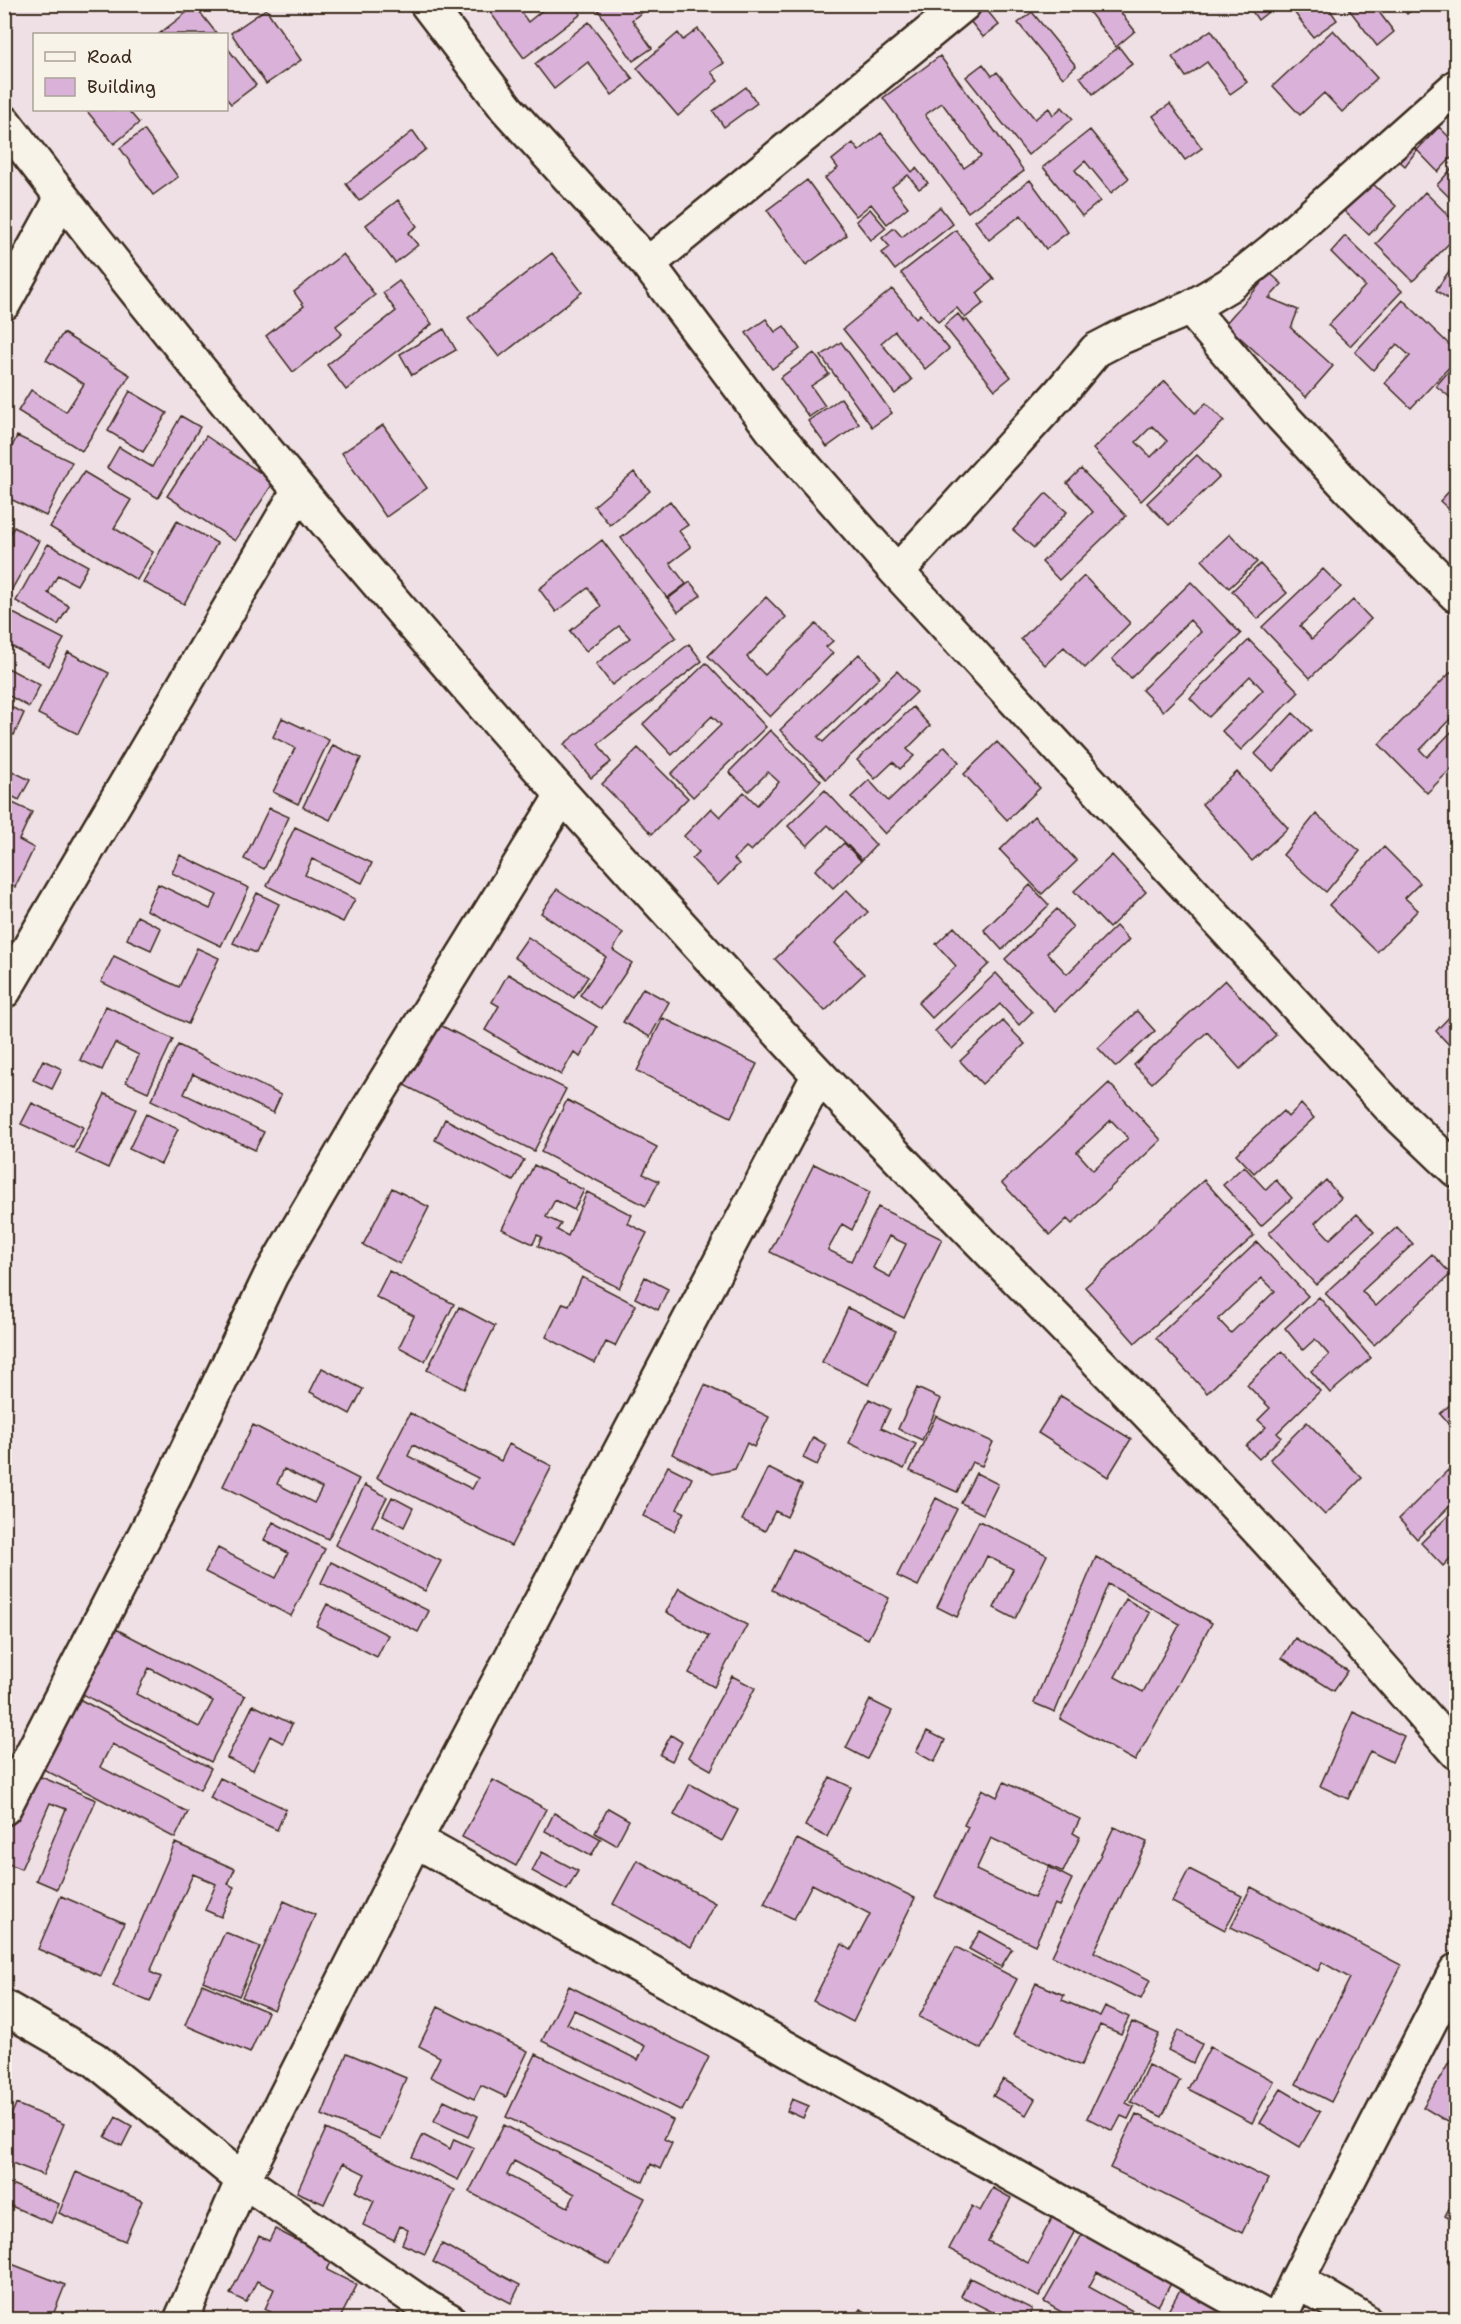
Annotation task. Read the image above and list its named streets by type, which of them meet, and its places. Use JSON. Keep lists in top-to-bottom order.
{
  "legend": ["Road", "Building"]
}
